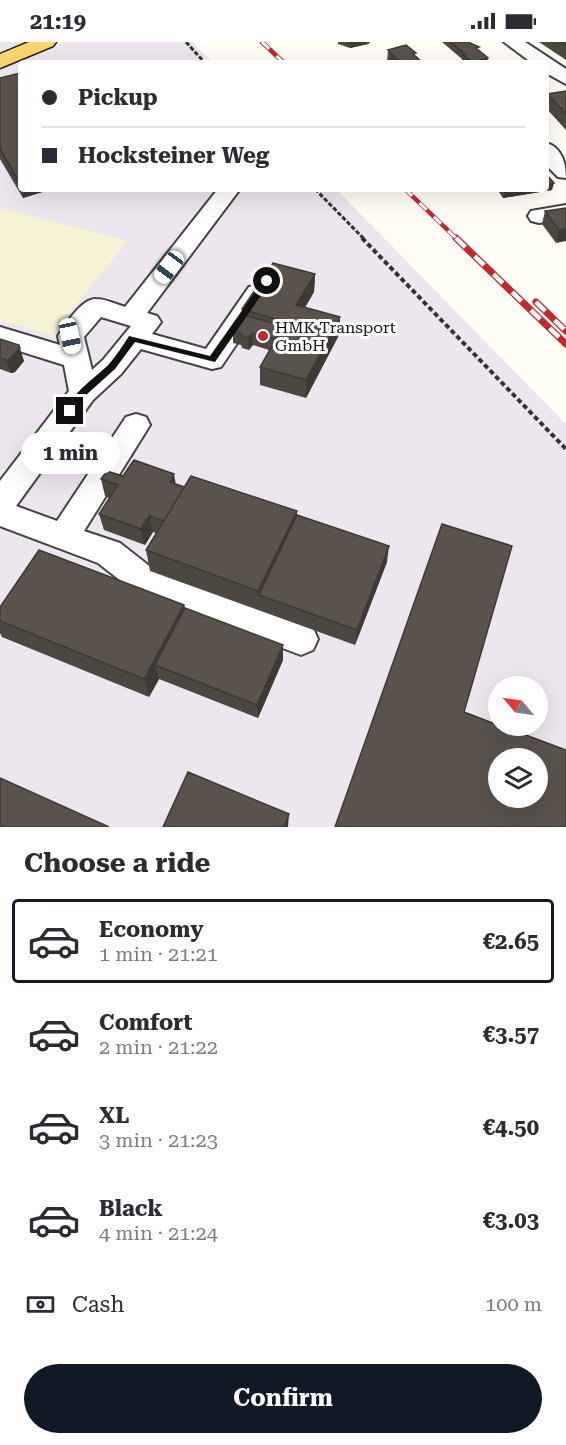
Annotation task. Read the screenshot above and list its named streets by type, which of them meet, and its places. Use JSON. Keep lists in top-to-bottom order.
{
  "places": ["HMK Transport GmbH"],
  "north": "top left",
  "page": {
    "status": "21:19",
    "banner": ["Pickup", "Hocksteiner Weg"],
    "bubble": "1 min",
    "heading": "Choose a ride",
    "list": [
      {
        "name": "Economy",
        "note": "1 min · 21:21",
        "value": "€2.65"
      },
      {
        "name": "Comfort",
        "note": "2 min · 21:22",
        "value": "€3.57"
      },
      {
        "name": "XL",
        "note": "3 min · 21:23",
        "value": "€4.50"
      },
      {
        "name": "Black",
        "note": "4 min · 21:24",
        "value": "€3.03"
      }
    ],
    "pay": ["Cash", "100 m"],
    "buttons": "Confirm"
  }
}
